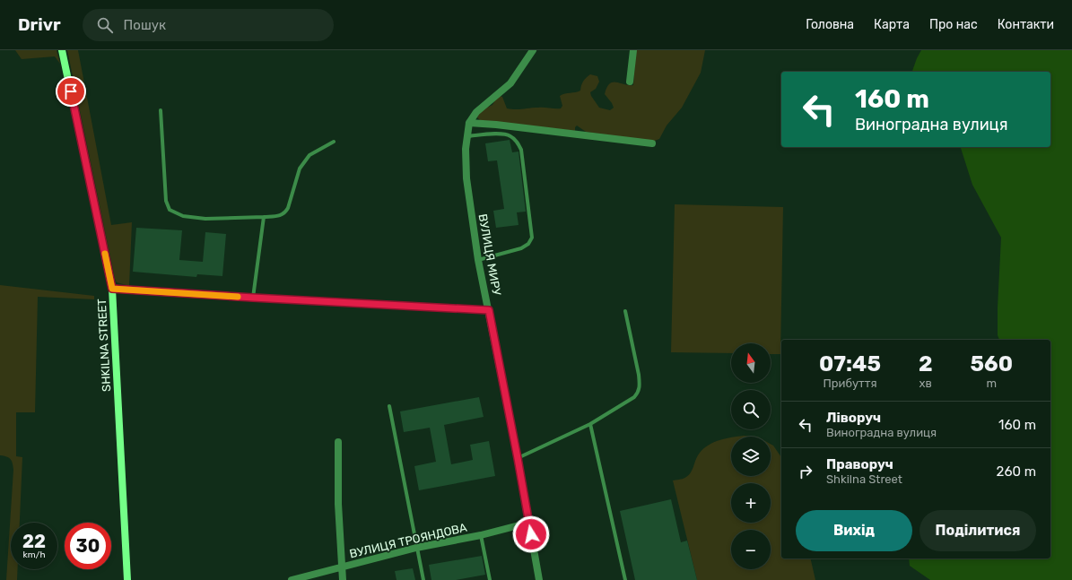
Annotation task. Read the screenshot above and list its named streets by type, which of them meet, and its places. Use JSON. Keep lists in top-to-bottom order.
{
  "streets": {
    "street": ["ВУЛИЦЯ МИРУ", "SHKILNA STREET", "ВУЛИЦЯ ТРОЯНДОВА"]
  },
  "crossings": [
    ["ВУЛИЦЯ МИРУ", "ВУЛИЦЯ ТРОЯНДОВА"]
  ],
  "north": "top",
  "page": {
    "header": "Drivr",
    "search": "Пошук",
    "nav": [
      "Головна",
      "Карта",
      "Про нас",
      "Контакти"
    ],
    "turn": ["160 m", "Виноградна вулиця"],
    "eta": [
      "07:45",
      "Прибуття",
      "2",
      "хв",
      "560",
      "m"
    ],
    "map_buttons": ["+", "−"],
    "list": [
      {
        "name": "Ліворуч",
        "note": "Виноградна вулиця",
        "value": "160 m"
      },
      {
        "name": "Праворуч",
        "note": "Shkilna Street",
        "value": "260 m"
      }
    ],
    "buttons": ["Вихід", "Поділитися"],
    "speed": "22 km/h",
    "limit": "30"
  }
}
